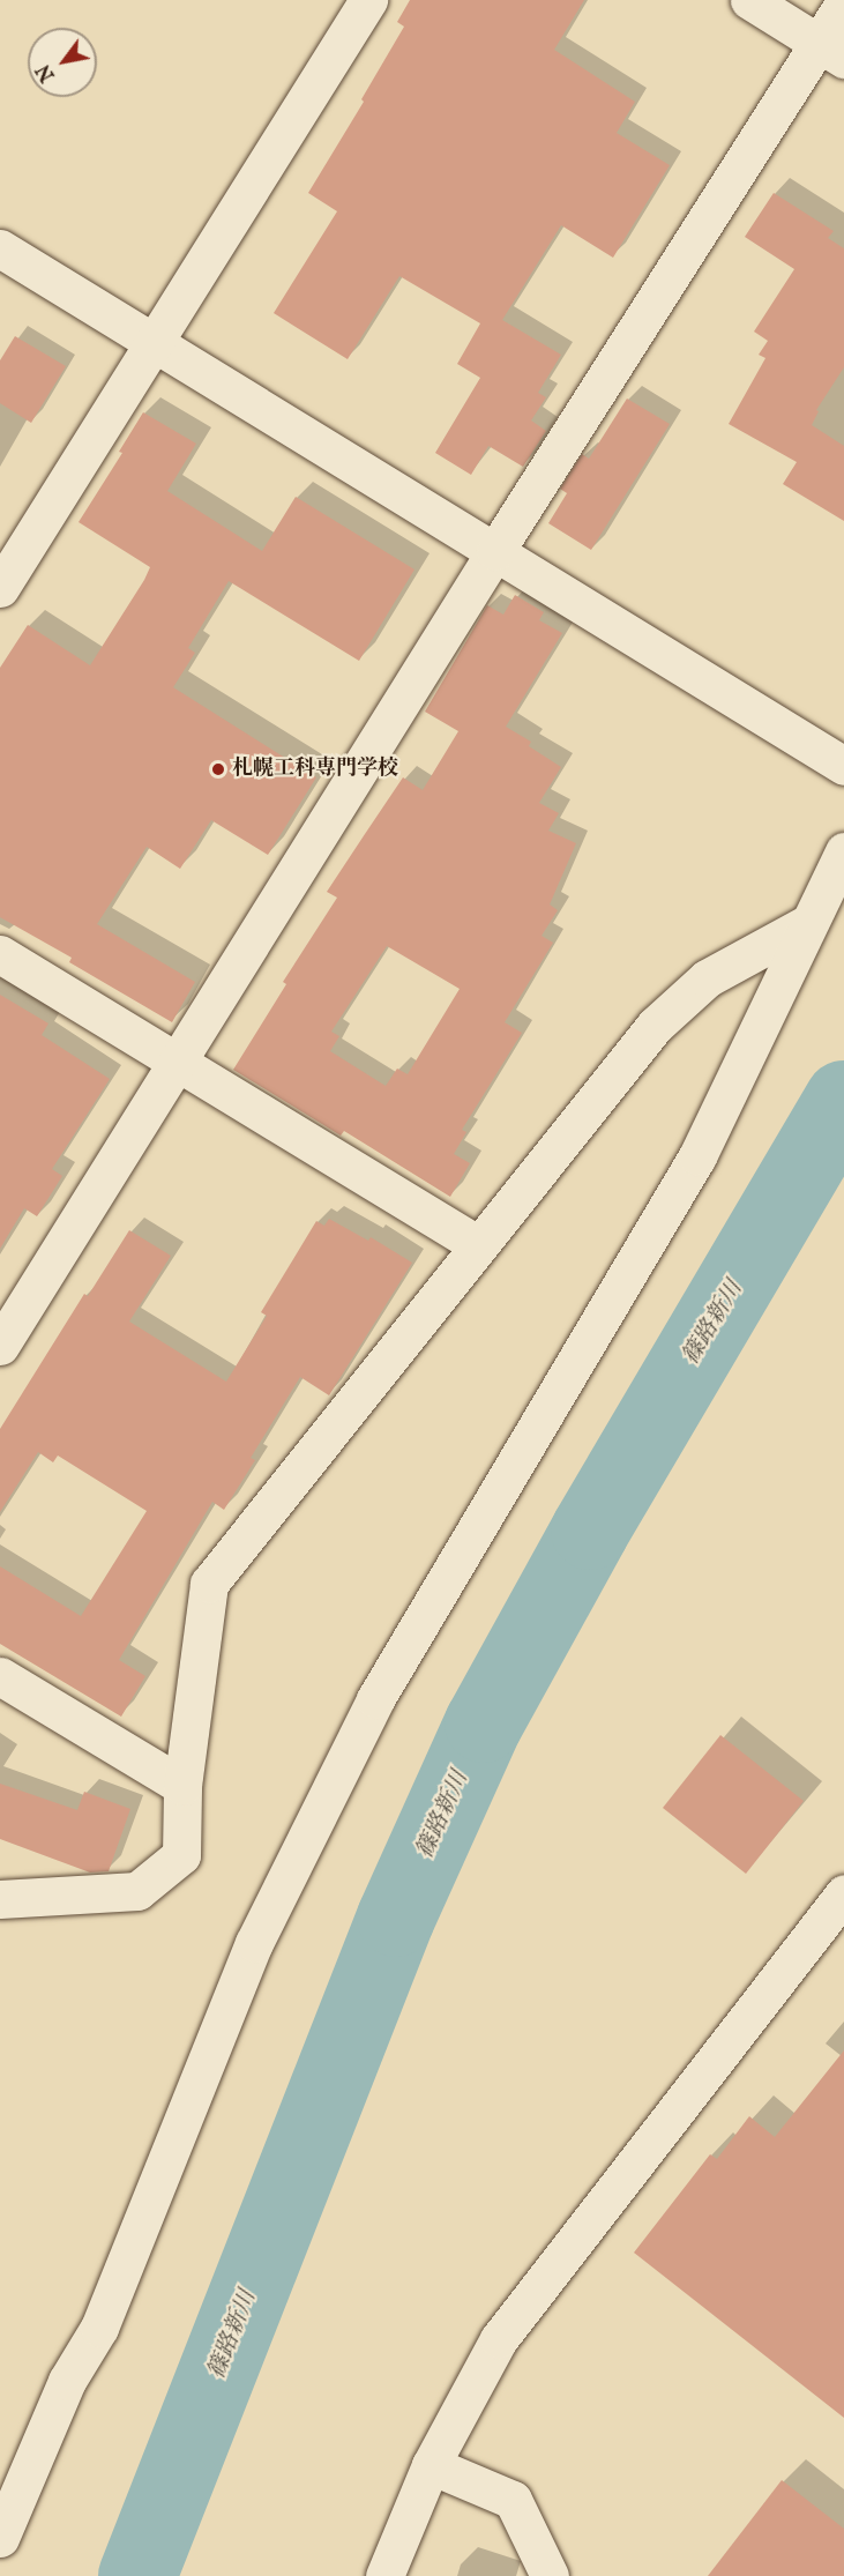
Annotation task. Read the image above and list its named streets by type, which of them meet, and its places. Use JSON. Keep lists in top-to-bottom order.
{
  "water": ["篠路新川"],
  "places": ["札幌工科専門学校"],
  "north": "bottom left"
}
